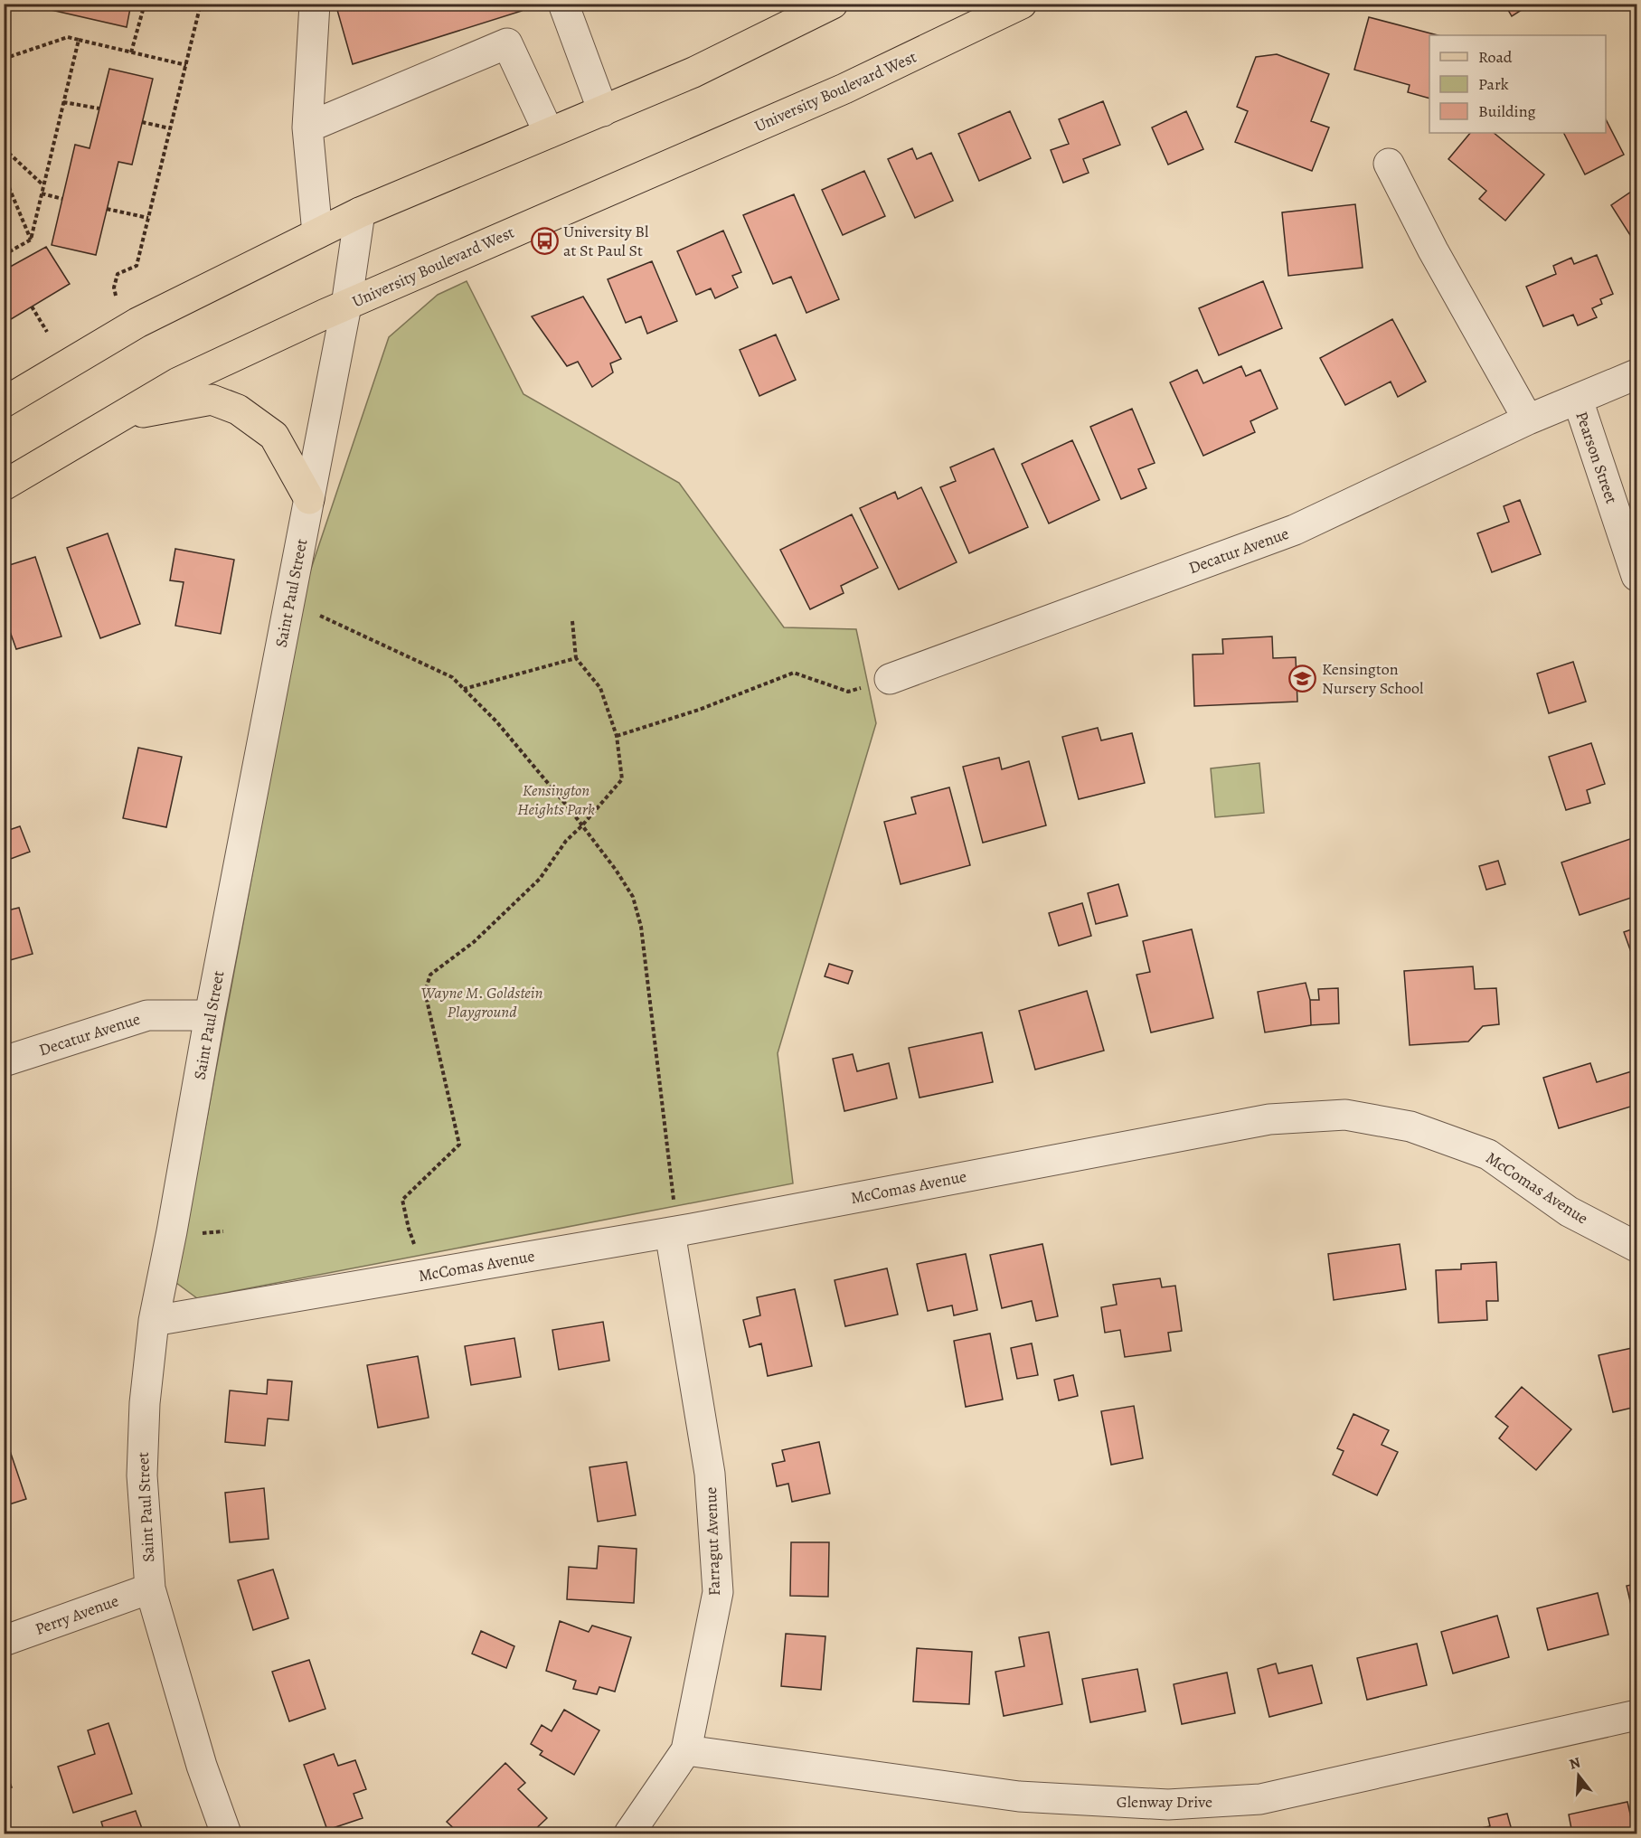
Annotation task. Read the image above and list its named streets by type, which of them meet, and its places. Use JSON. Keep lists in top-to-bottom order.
{
  "streets": {
    "main road": ["University Boulevard West"],
    "street": [
      "Pearson Street",
      "Decatur Avenue",
      "Saint Paul Street",
      "McComas Avenue",
      "Farragut Avenue",
      "Perry Avenue",
      "Glenway Drive"
    ]
  },
  "crossings": [
    ["University Boulevard West", "Saint Paul Street"],
    ["Pearson Street", "Decatur Avenue"],
    ["Decatur Avenue", "Saint Paul Street"],
    ["Saint Paul Street", "McComas Avenue"],
    ["Saint Paul Street", "Perry Avenue"],
    ["McComas Avenue", "Farragut Avenue"],
    ["Farragut Avenue", "Glenway Drive"]
  ],
  "parks": ["Kensington Heights Park", "Wayne M. Goldstein Playground"],
  "places": {
    "bus stop": ["University Bl at St Paul St"],
    "school or university": ["Kensington Nursery School"]
  },
  "legend": ["Road", "Park", "Building"],
  "north": "top"
}
